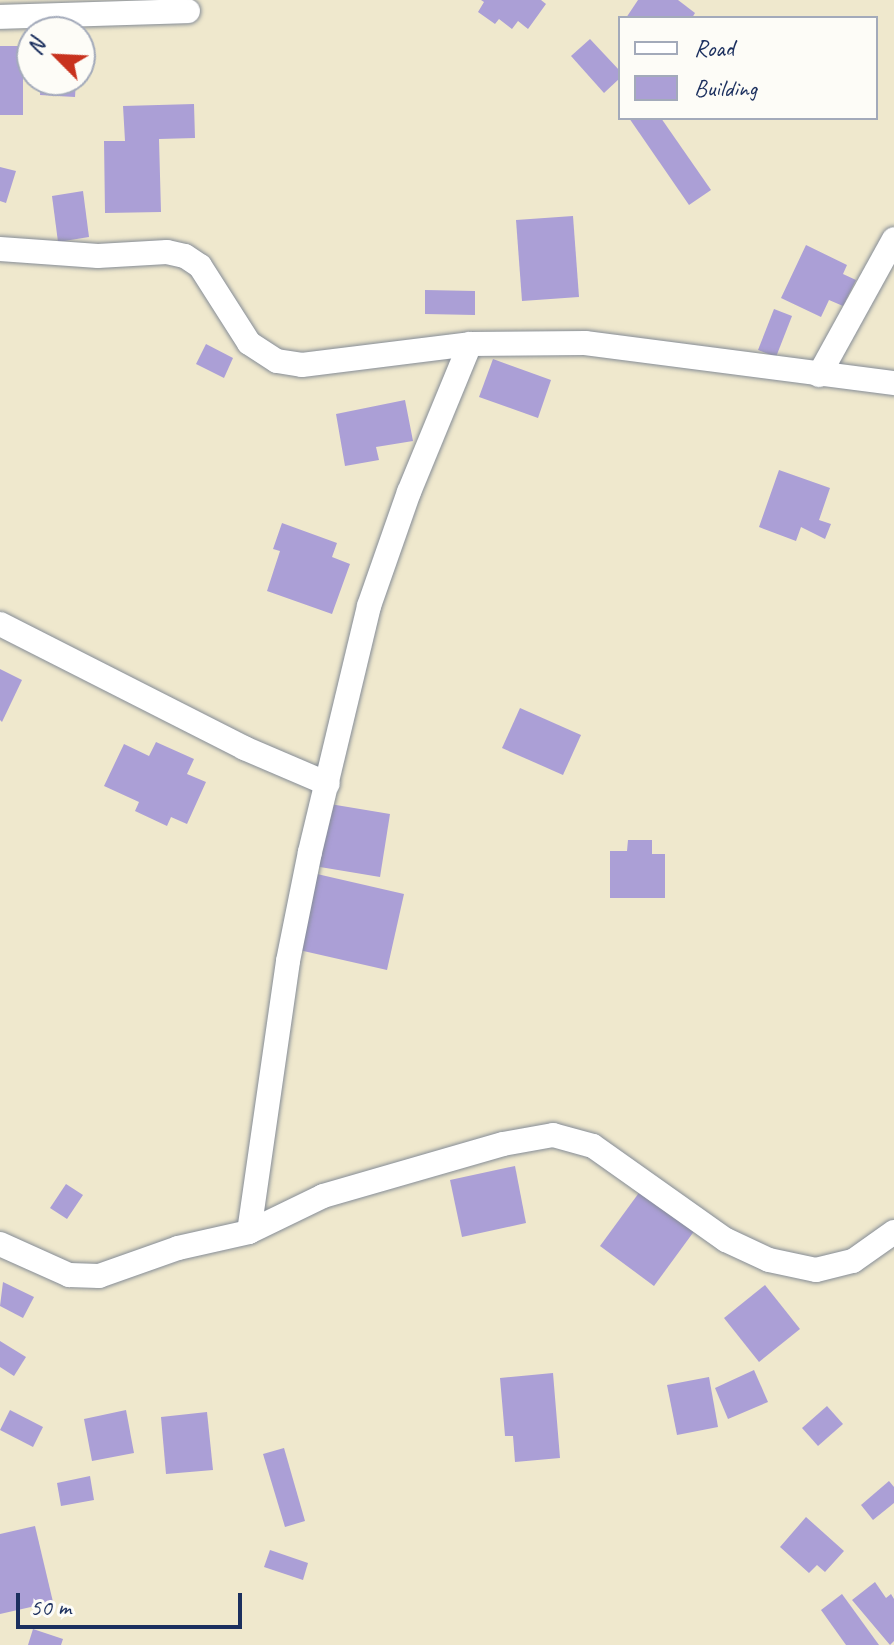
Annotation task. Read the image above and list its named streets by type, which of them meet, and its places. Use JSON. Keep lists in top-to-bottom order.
{
  "legend": ["Road", "Building"],
  "scale_bar": "50 m",
  "north": "top left"
}
